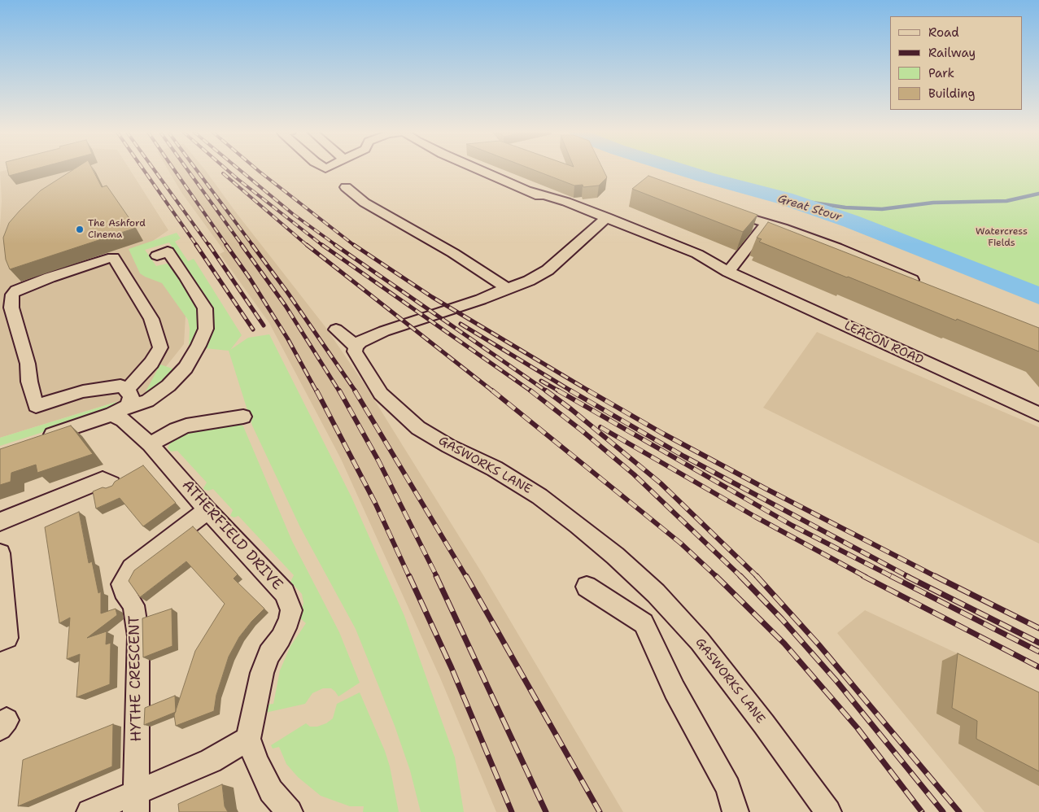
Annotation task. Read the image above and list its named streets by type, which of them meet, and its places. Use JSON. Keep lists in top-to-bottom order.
{
  "streets": {
    "street": [
      "LEACON ROAD",
      "GASWORKS LANE",
      "ATHERFIELD DRIVE",
      "HYTHE CRESCENT"
    ]
  },
  "crossings": [
    ["ATHERFIELD DRIVE", "HYTHE CRESCENT"]
  ],
  "water": ["Great Stour"],
  "parks": ["Watercress Fields"],
  "places": ["The Ashford Cinema"],
  "legend": [
    "Road",
    "Railway",
    "Park",
    "Building"
  ]
}
